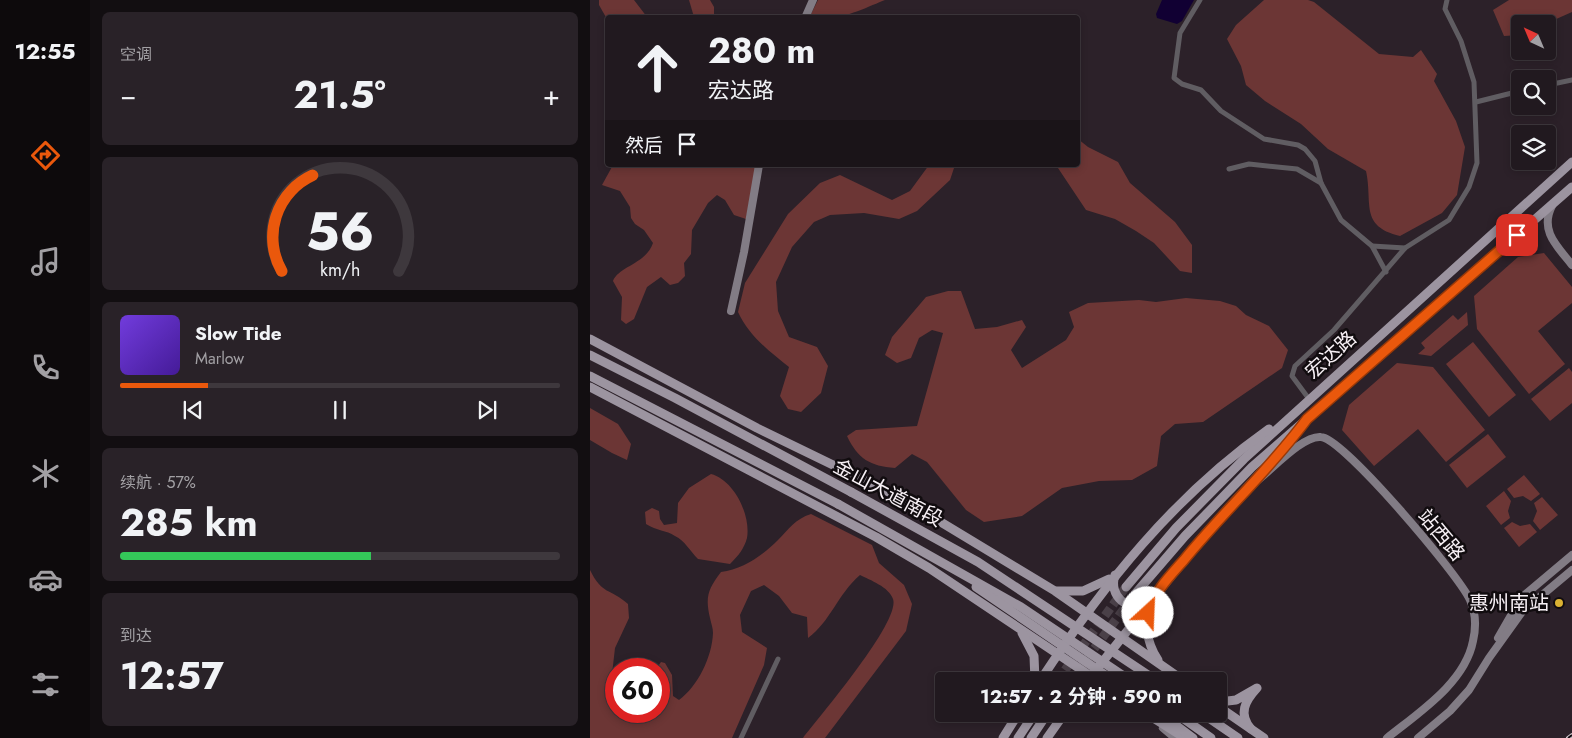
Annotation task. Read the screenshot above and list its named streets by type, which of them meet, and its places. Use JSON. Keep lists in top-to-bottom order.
{
  "streets": {
    "main road": ["宏达路", "金山大道南段"],
    "street": ["站西路"]
  },
  "places": ["惠州南站"],
  "north": "top left",
  "page": {
    "tabs": "12:55",
    "tile": [
      "空调",
      ["续航 · 57%", "285 km"],
      ["到达", "12:57"]
    ],
    "turn": ["280 m", "宏达路"],
    "heat": ["−", "21.5°", "+"],
    "then": "然后",
    "song": ["Slow Tide", "Marlow"],
    "limit": "60",
    "trip": "12:57 · 2 分钟 · 590 m",
    "gauge": ["56", "km/h"]
  }
}
